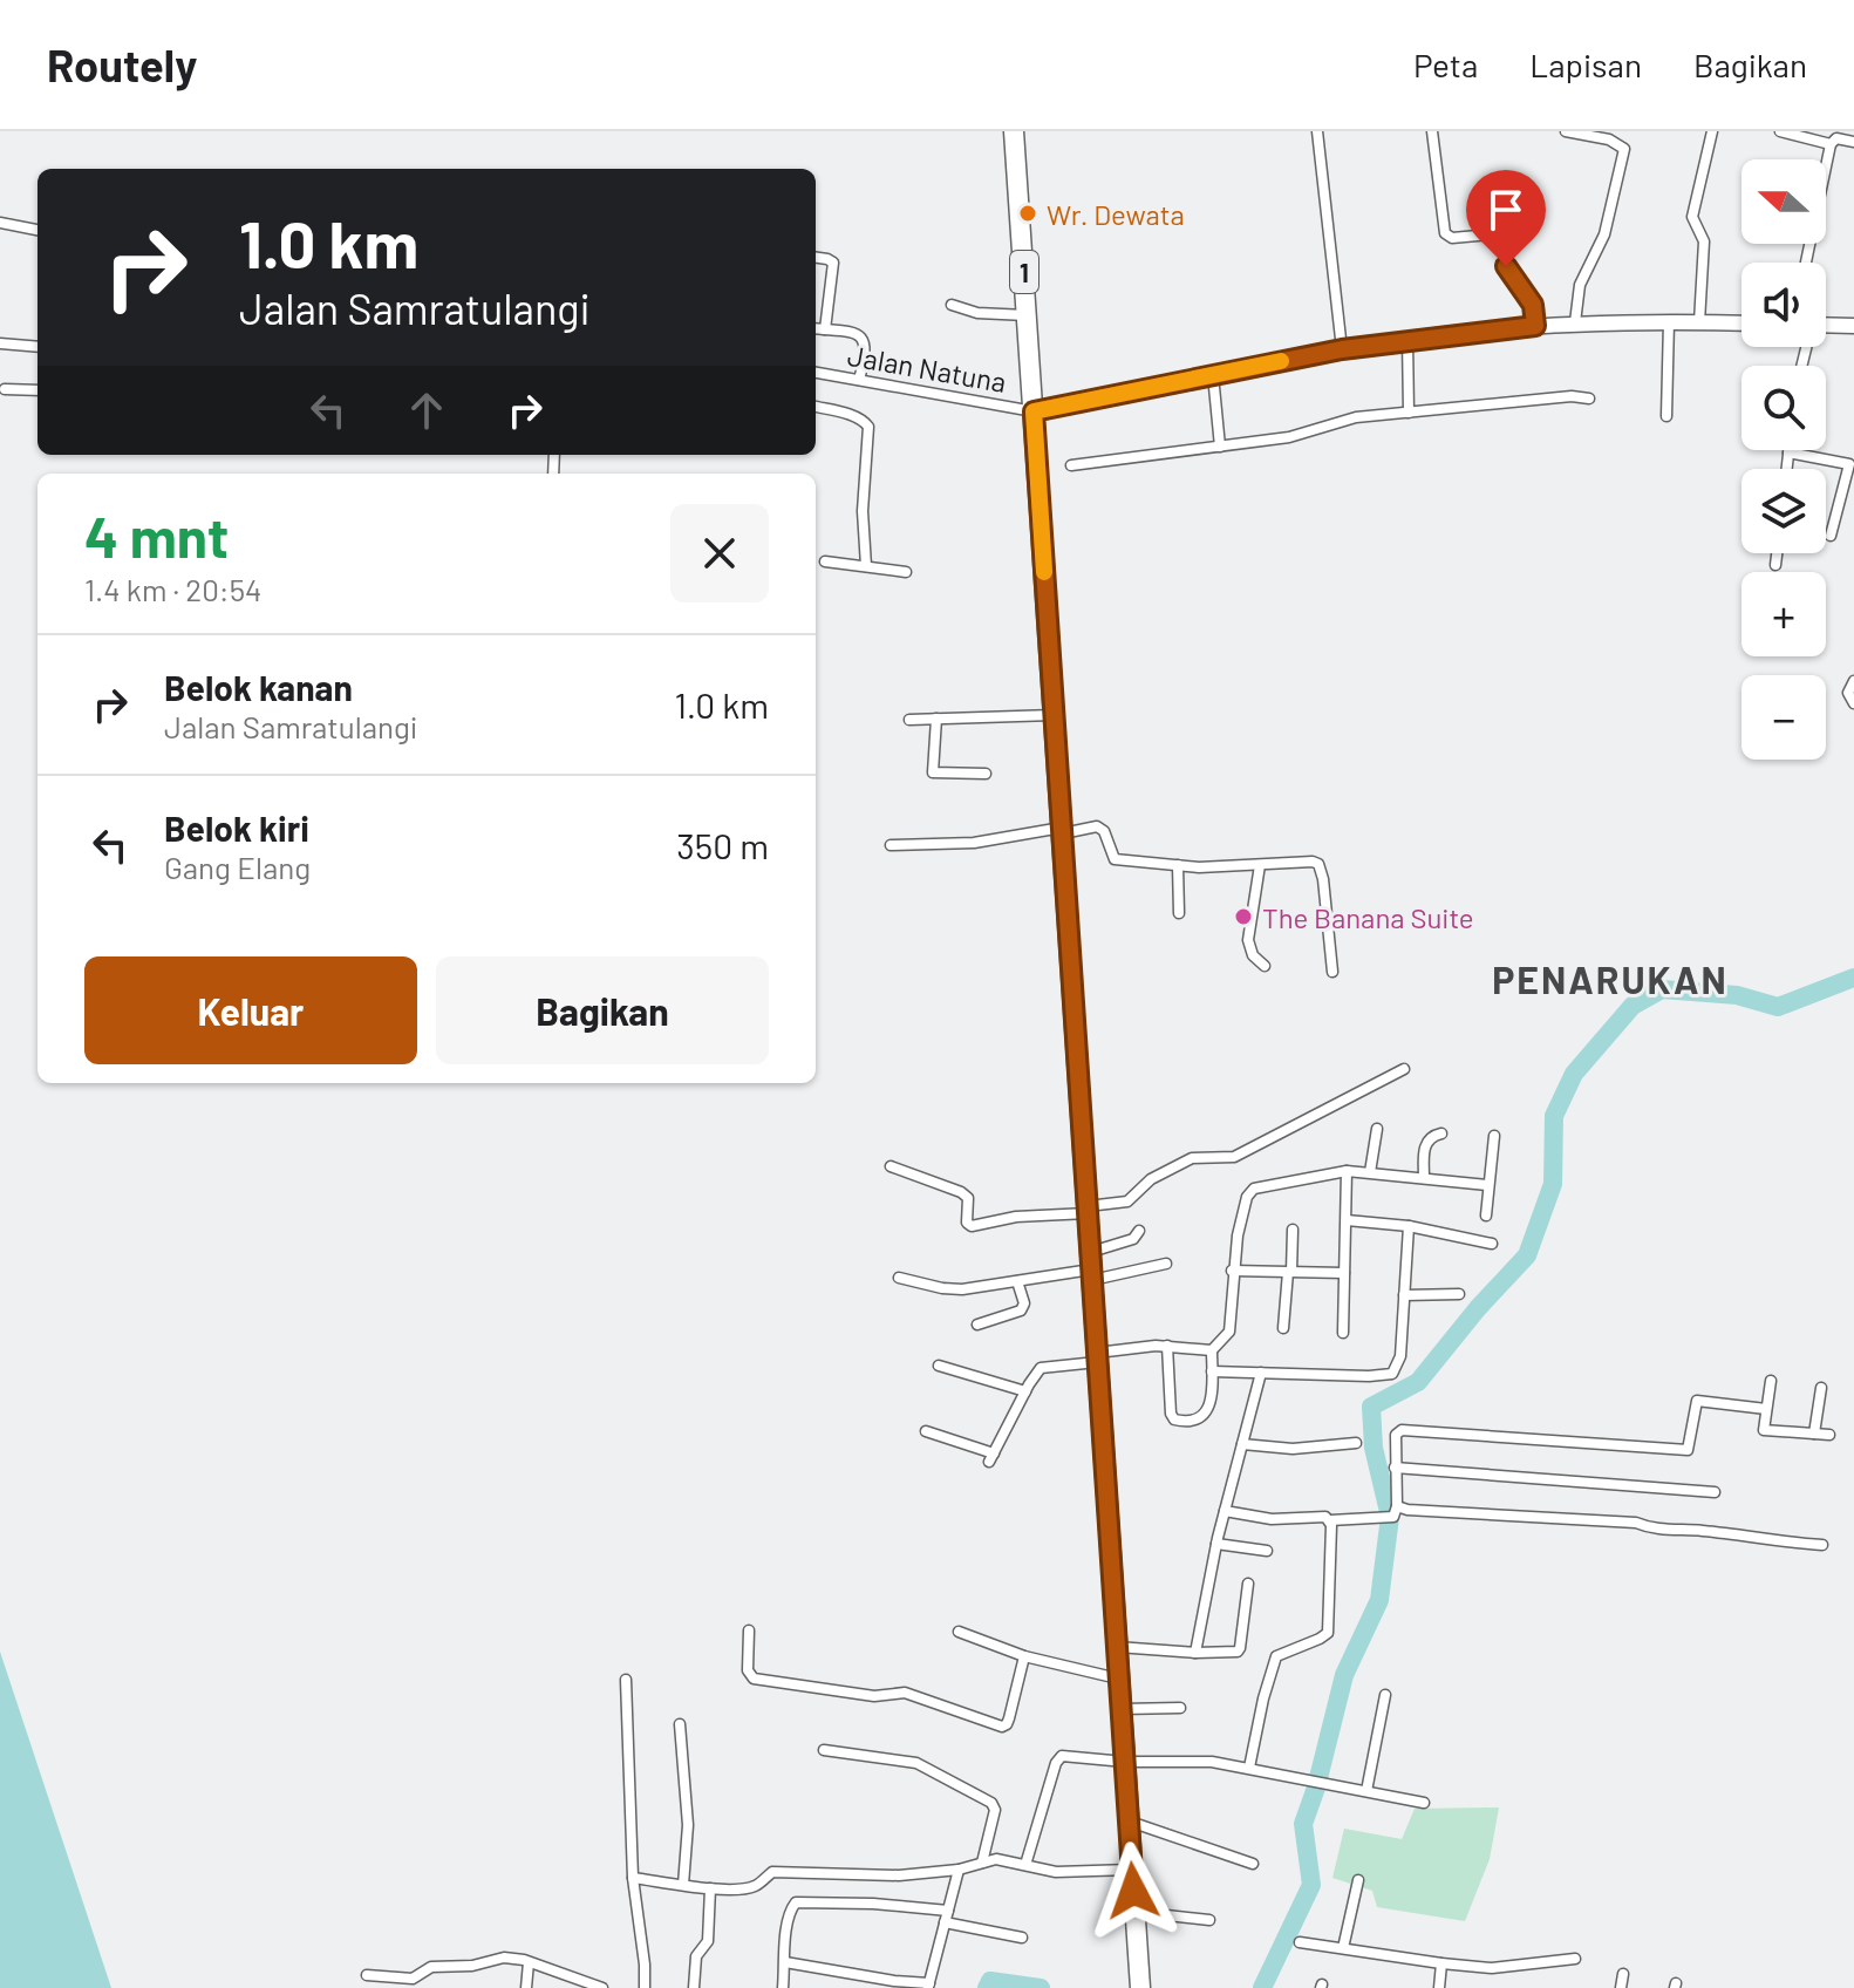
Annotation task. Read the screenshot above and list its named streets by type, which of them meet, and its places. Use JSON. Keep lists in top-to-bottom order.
{
  "streets": {
    "highway": ["1"],
    "street": ["Jalan Natuna"]
  },
  "crossings": [
    ["1", "Jalan Natuna"]
  ],
  "districts": ["PENARUKAN"],
  "places": ["Wr. Dewata", "The Banana Suite"],
  "north": "left",
  "page": {
    "header": "Routely",
    "nav": ["Peta", "Lapisan", "Bagikan"],
    "map_buttons": ["+", "−"],
    "turn": ["1.0 km", "Jalan Samratulangi"],
    "heading": ["4 mnt", "1.4 km · 20:54"],
    "list": [
      {
        "name": "Belok kanan",
        "note": "Jalan Samratulangi",
        "value": "1.0 km"
      },
      {
        "name": "Belok kiri",
        "note": "Gang Elang",
        "value": "350 m"
      }
    ],
    "buttons": ["Keluar", "Bagikan"]
  }
}
